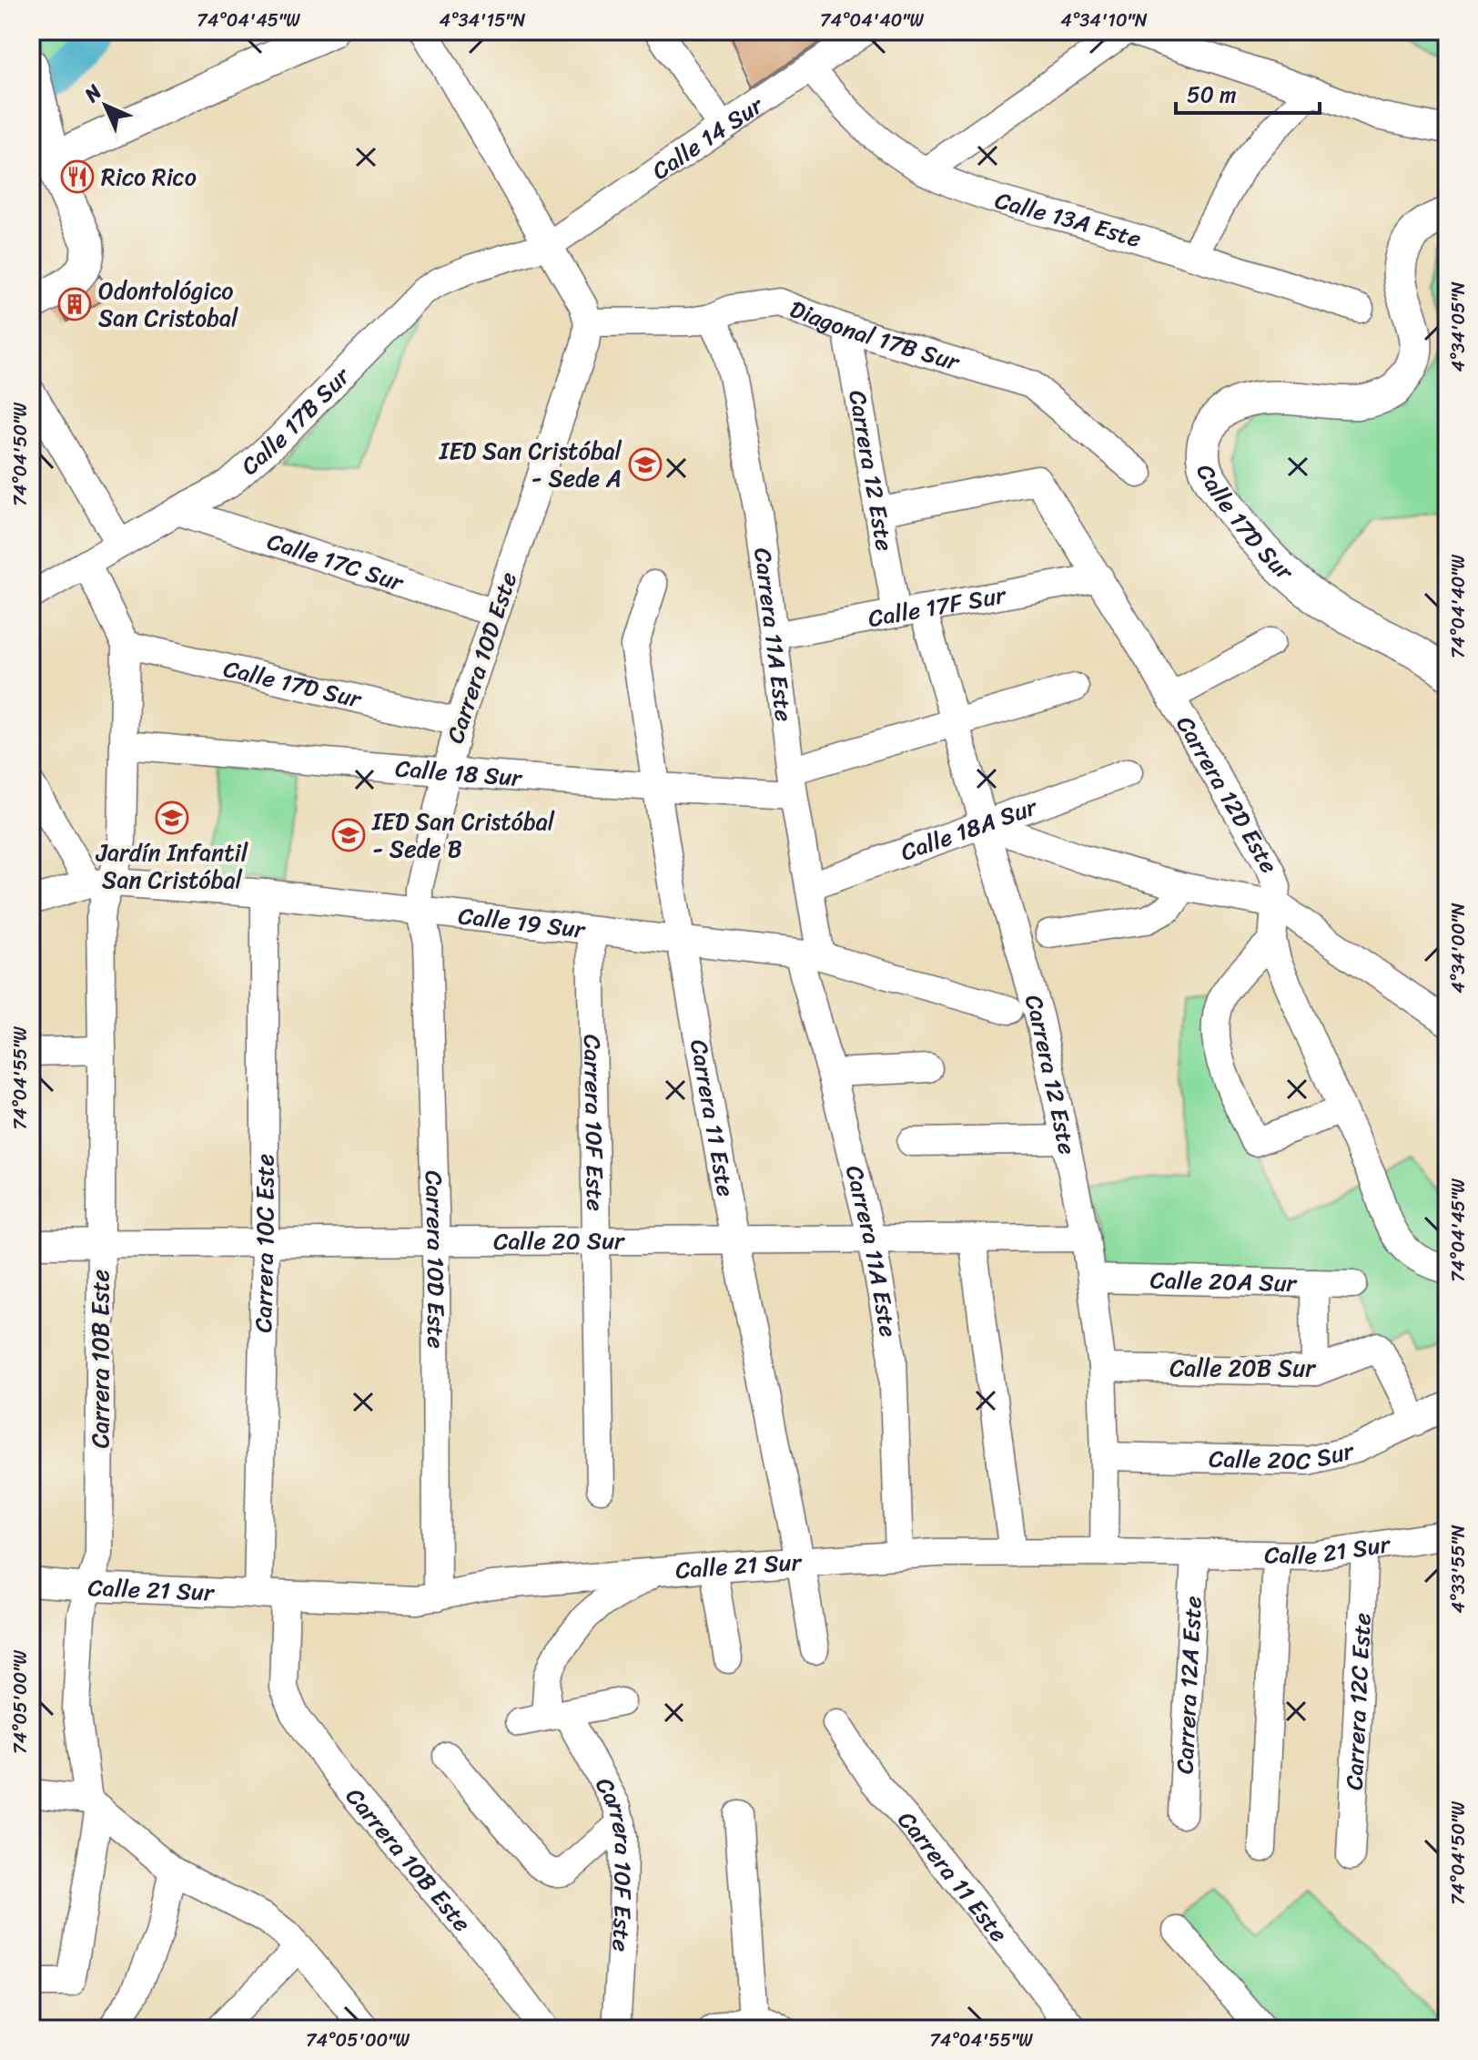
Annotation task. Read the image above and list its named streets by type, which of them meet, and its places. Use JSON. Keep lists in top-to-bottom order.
{
  "streets": {
    "main road": ["Calle 17D Sur"],
    "street": [
      "Calle 14 Sur",
      "Calle 13A Este",
      "Diagonal 17B Sur",
      "Calle 17B Sur",
      "Carrera 12 Este",
      "Calle 17C Sur",
      "Calle 17F Sur",
      "Carrera 11A Este",
      "Carrera 10D Este",
      "Calle 18 Sur",
      "Carrera 12D Este",
      "Calle 18A Sur",
      "Calle 19 Sur",
      "Carrera 11 Este",
      "Carrera 10F Este",
      "Calle 20 Sur",
      "Carrera 10C Este",
      "Calle 20A Sur",
      "Carrera 10B Este",
      "Calle 20B Sur",
      "Calle 20C Sur",
      "Calle 21 Sur",
      "Carrera 12A Este",
      "Carrera 12C Este"
    ]
  },
  "crossings": [
    ["Calle 14 Sur", "Calle 13A Este"],
    ["Calle 14 Sur", "Calle 17B Sur"],
    ["Diagonal 17B Sur", "Carrera 12 Este"],
    ["Diagonal 17B Sur", "Carrera 11A Este"],
    ["Diagonal 17B Sur", "Carrera 10D Este"],
    ["Calle 17B Sur", "Calle 17C Sur"],
    ["Calle 17B Sur", "Carrera 10B Este"],
    ["Carrera 12 Este", "Calle 17F Sur"],
    ["Carrera 12 Este", "Calle 18 Sur"],
    ["Carrera 12 Este", "Carrera 12D Este"],
    ["Carrera 12 Este", "Calle 18A Sur"],
    ["Carrera 12 Este", "Calle 20 Sur"],
    ["Carrera 12 Este", "Calle 20A Sur"],
    ["Carrera 12 Este", "Calle 20B Sur"],
    ["Carrera 12 Este", "Calle 20C Sur"],
    ["Carrera 12 Este", "Calle 21 Sur"],
    ["Calle 17D Sur", "Carrera 10D Este"],
    ["Calle 17D Sur", "Carrera 10B Este"],
    ["Calle 17C Sur", "Carrera 10D Este"],
    ["Calle 17F Sur", "Carrera 11A Este"],
    ["Calle 17F Sur", "Carrera 12D Este"],
    ["Carrera 11A Este", "Calle 18 Sur"],
    ["Carrera 11A Este", "Calle 18A Sur"],
    ["Carrera 11A Este", "Calle 19 Sur"],
    ["Carrera 11A Este", "Calle 20 Sur"],
    ["Carrera 11A Este", "Calle 21 Sur"],
    ["Carrera 10D Este", "Calle 18 Sur"],
    ["Carrera 10D Este", "Calle 19 Sur"],
    ["Carrera 10D Este", "Calle 20 Sur"],
    ["Carrera 10D Este", "Calle 21 Sur"],
    ["Calle 18 Sur", "Carrera 11 Este"],
    ["Calle 18 Sur", "Carrera 10B Este"],
    ["Calle 19 Sur", "Carrera 11 Este"],
    ["Calle 19 Sur", "Carrera 10F Este"],
    ["Calle 19 Sur", "Carrera 10C Este"],
    ["Calle 19 Sur", "Carrera 10B Este"],
    ["Carrera 11 Este", "Calle 20 Sur"],
    ["Carrera 11 Este", "Calle 21 Sur"],
    ["Carrera 10F Este", "Calle 20 Sur"],
    ["Calle 20 Sur", "Carrera 10C Este"],
    ["Calle 20 Sur", "Carrera 10B Este"],
    ["Carrera 10C Este", "Calle 21 Sur"],
    ["Carrera 10B Este", "Calle 21 Sur"],
    ["Calle 20B Sur", "Calle 20C Sur"],
    ["Calle 21 Sur", "Carrera 12A Este"],
    ["Calle 21 Sur", "Carrera 12C Este"]
  ],
  "places": {
    "restaurant": ["Rico Rico"],
    "building": ["Odontológico San Cristobal"],
    "school or university": ["IED San Cristóbal - Sede A", "Jardín Infantil San Cristóbal", "IED San Cristóbal - Sede B"]
  },
  "scale_bar": "50 m",
  "north": "top left",
  "coordinates": [
    "74°04'45\"W",
    "4°34'15\"N",
    "74°04'40\"W",
    "4°34'10\"N",
    "4°34'05\"N",
    "74°04'50\"W",
    "4°34'00\"N",
    "74°04'55\"W",
    "4°33'55\"N",
    "74°05'00\"W"
  ]
}
